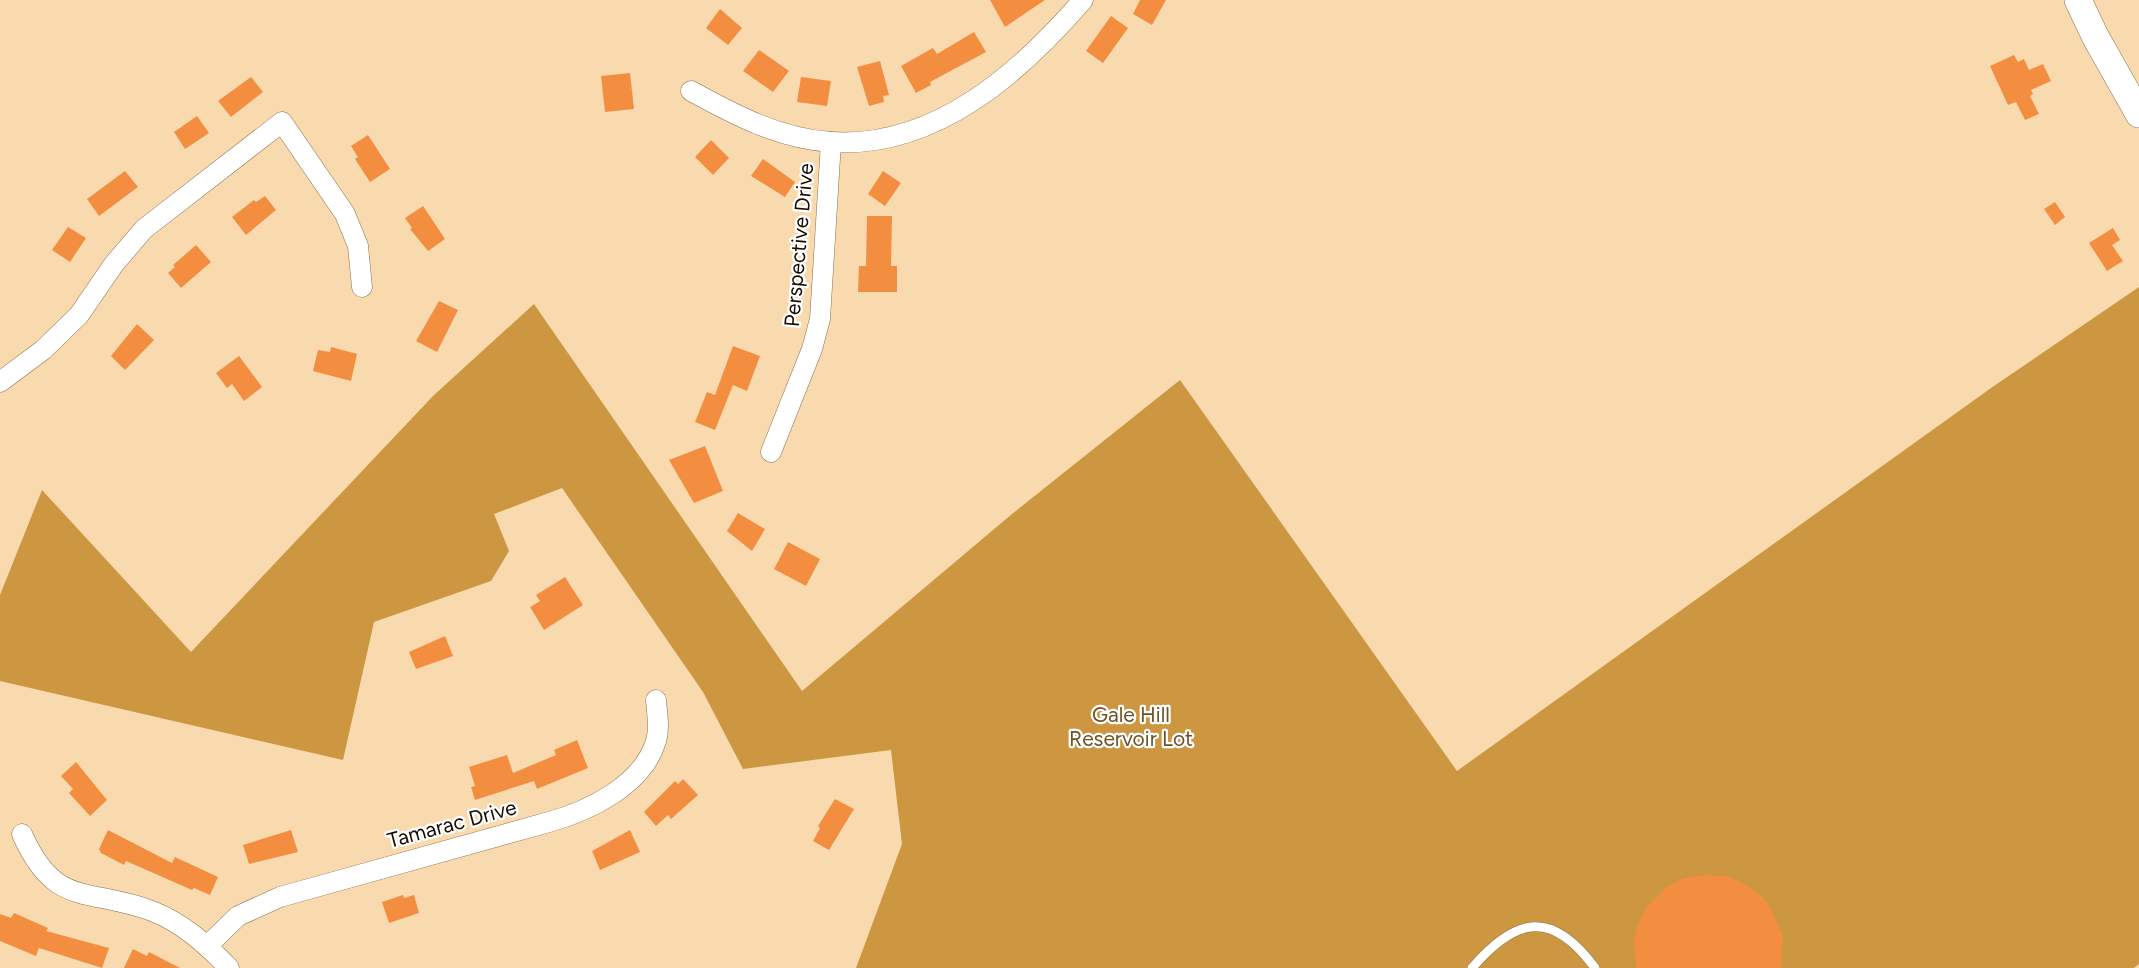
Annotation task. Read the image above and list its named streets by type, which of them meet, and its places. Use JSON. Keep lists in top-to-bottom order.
{
  "streets": {
    "street": ["Perspective Drive", "Tamarac Drive"]
  },
  "parks": ["Gale Hill Reservoir Lot"]
}
